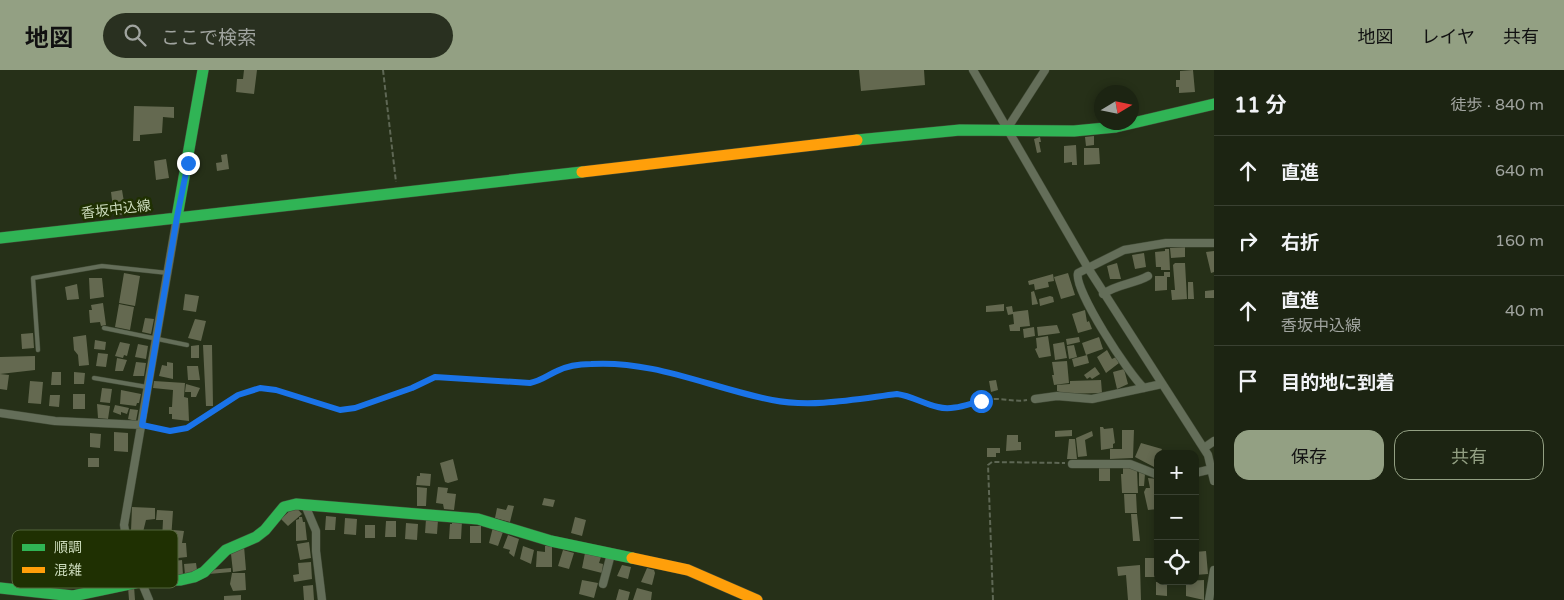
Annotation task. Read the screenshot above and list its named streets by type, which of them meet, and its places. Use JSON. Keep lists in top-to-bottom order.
{
  "streets": {
    "street": ["香坂中込線"]
  },
  "legend": ["順調", "混雑"],
  "north": "right",
  "page": {
    "header": "地図",
    "search": "ここで検索",
    "nav": ["地図", "レイヤ", "共有"],
    "heading": ["11 分", "徒歩 · 840 m"],
    "list": [
      ["直進", "640 m"],
      ["右折", "160 m"],
      ["直進", "香坂中込線", "40 m"],
      "目的地に到着"
    ],
    "buttons": ["保存", "共有"],
    "map_buttons": ["+", "−"]
  }
}
